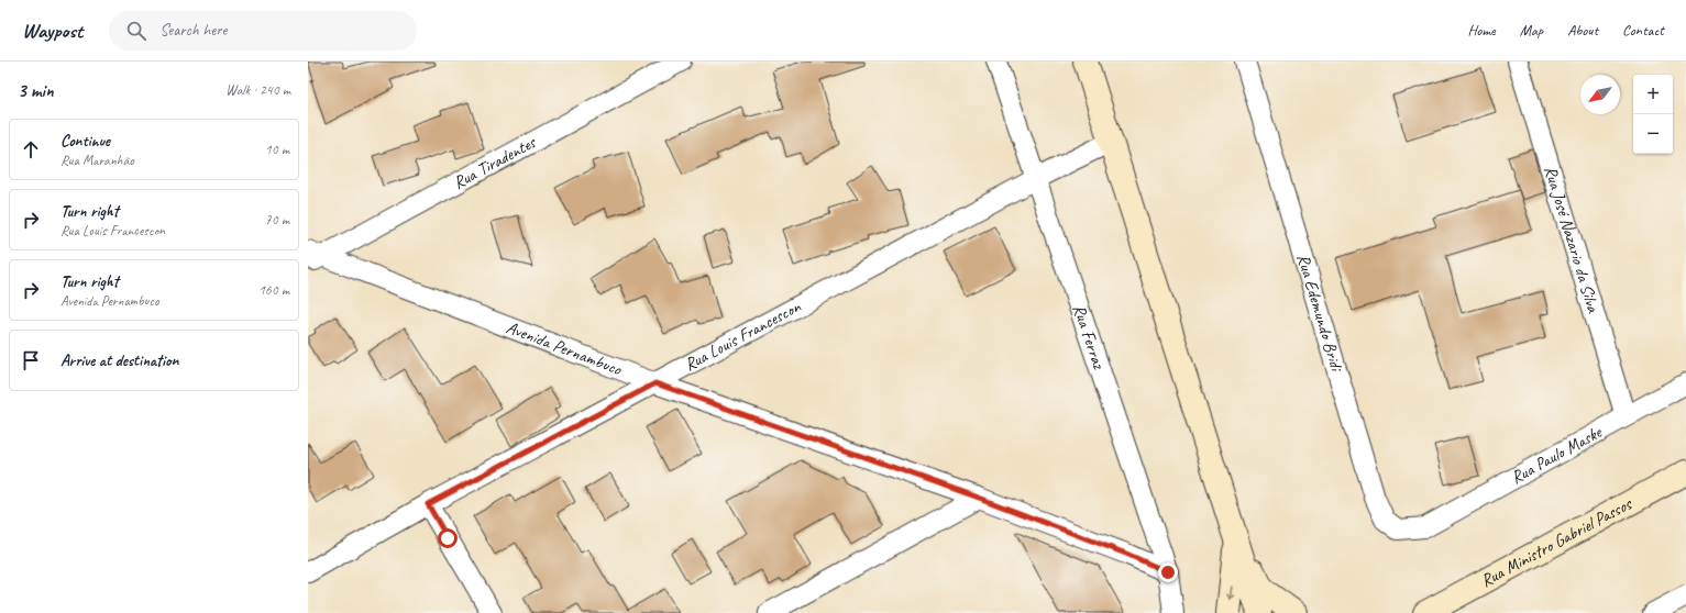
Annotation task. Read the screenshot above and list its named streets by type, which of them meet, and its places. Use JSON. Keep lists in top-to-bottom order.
{
  "streets": {
    "main road": ["Rua Ministro Gabriel Passos"],
    "street": [
      "Rua Tiradentes",
      "Rua José Nazario da Silva",
      "Rua Edemundo Bridi",
      "Rua Louis Francescon",
      "Rua Ferraz",
      "Avenida Pernambuco",
      "Rua Paulo Maske"
    ]
  },
  "crossings": [
    ["Rua Tiradentes", "Avenida Pernambuco"],
    ["Rua José Nazario da Silva", "Rua Paulo Maske"],
    ["Rua Edemundo Bridi", "Rua Paulo Maske"],
    ["Rua Louis Francescon", "Rua Ferraz"],
    ["Rua Louis Francescon", "Avenida Pernambuco"],
    ["Rua Ferraz", "Avenida Pernambuco"]
  ],
  "north": "bottom left",
  "page": {
    "header": "Waypost",
    "search": "Search here",
    "nav": [
      "Home",
      "Map",
      "About",
      "Contact"
    ],
    "heading": ["3 min", "Walk · 240 m"],
    "map_buttons": ["+", "−"],
    "list": [
      ["Continue", "Rua Maranhão", "10 m"],
      ["Turn right", "Rua Louis Francescon", "70 m"],
      ["Turn right", "Avenida Pernambuco", "160 m"],
      "Arrive at destination"
    ]
  }
}
